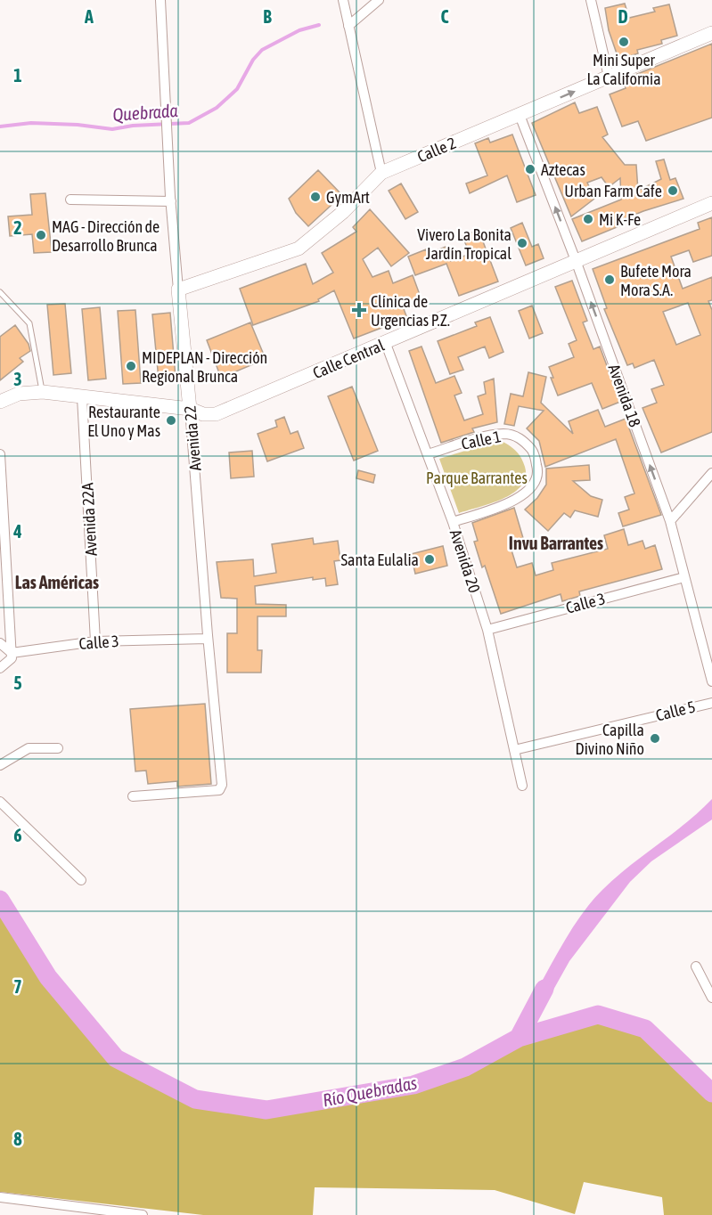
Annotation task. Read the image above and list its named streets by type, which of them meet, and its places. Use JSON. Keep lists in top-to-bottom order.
{
  "streets": {
    "main road": ["Calle 2", "Calle Central", "Avenida 22"],
    "street": [
      "Avenida 18",
      "Calle 1",
      "Avenida 22A",
      "Avenida 20",
      "Calle 3",
      "Calle 5"
    ]
  },
  "crossings": [
    ["Calle 2", "Avenida 18"],
    ["Calle 2", "Avenida 22"],
    ["Calle Central", "Avenida 18"],
    ["Calle Central", "Avenida 22"],
    ["Calle Central", "Avenida 22A"],
    ["Calle Central", "Avenida 20"],
    ["Avenida 18", "Calle 3"],
    ["Avenida 22", "Calle 3"],
    ["Calle 1", "Avenida 20"],
    ["Avenida 22A", "Calle 3"],
    ["Avenida 20", "Calle 3"],
    ["Avenida 20", "Calle 5"]
  ],
  "one_way": ["Avenida 18"],
  "districts": ["Invu Barrantes", "Las Américas"],
  "water": ["Quebrada", "Río Quebradas"],
  "parks": ["Parque Barrantes"],
  "places": {
    "other": [
      "Mini Super La California",
      "Aztecas",
      "Urban Farm Cafe",
      "GymArt",
      "Mi K-Fe",
      "MAG - Dirección de Desarrollo Brunca",
      "Vivero La Bonita Jardín Tropical",
      "Bufete Mora Mora S.A.",
      "MIDEPLAN - Dirección Regional Brunca",
      "Restaurante El Uno y Mas",
      "Santa Eulalia",
      "Capilla Divino Niño"
    ],
    "health": ["Clínica de Urgencias P.Z."]
  },
  "grid": {
    "columns": [
      "A",
      "B",
      "C",
      "D"
    ],
    "rows": [
      "1",
      "2",
      "3",
      "4",
      "5",
      "6",
      "7",
      "8"
    ]
  }
}
